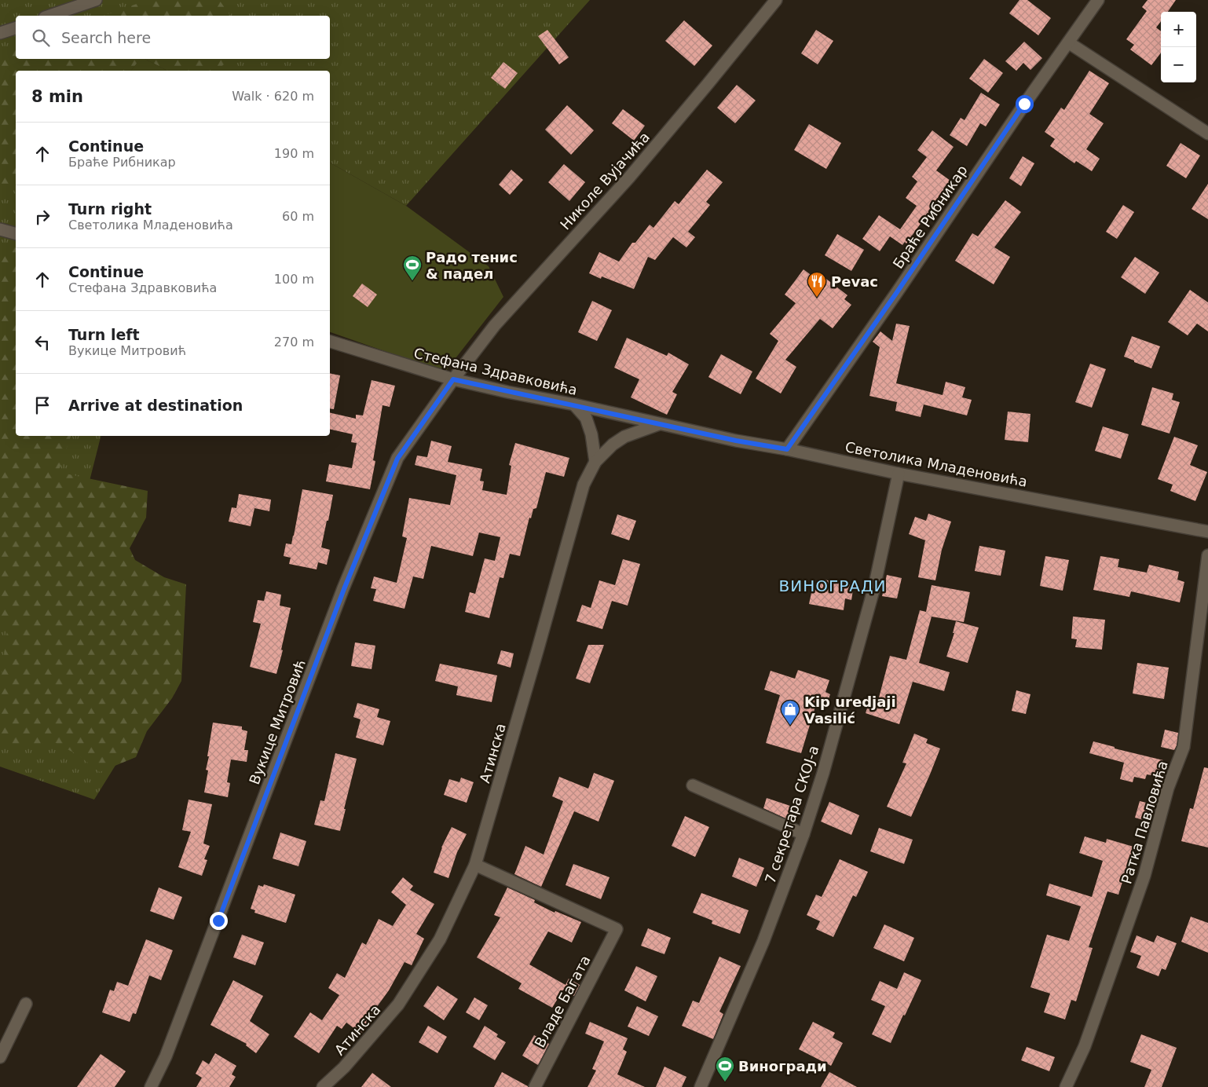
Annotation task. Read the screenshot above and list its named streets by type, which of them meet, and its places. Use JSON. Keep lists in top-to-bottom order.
{
  "streets": {
    "street": [
      "Николе Вујачића",
      "Браће Рибникар",
      "Стефана Здравковића",
      "Светолика Младеновића",
      "Вукице Митровић",
      "Атинска",
      "7 секретара СКОЈ-а",
      "Ратка Павловића",
      "Владе Багата"
    ]
  },
  "crossings": [
    ["Николе Вујачића", "Стефана Здравковића"],
    ["Николе Вујачића", "Вукице Митровић"],
    ["Браће Рибникар", "Светолика Младеновића"],
    ["Стефана Здравковића", "Светолика Младеновића"],
    ["Стефана Здравковића", "Вукице Митровић"],
    ["Стефана Здравковића", "Атинска"],
    ["Светолика Младеновића", "Атинска"],
    ["Светолика Младеновића", "7 секретара СКОЈ-а"],
    ["Атинска", "Владе Багата"]
  ],
  "districts": ["ВИНОГРАДИ"],
  "places": {
    "sports": ["Радо тенис & падел", "Виногради"],
    "restaurant": ["Pevac"],
    "shop": ["Kip uredjaji Vasilić"]
  },
  "page": {
    "map_buttons": ["+", "−"],
    "search": "Search here",
    "heading": ["8 min", "Walk · 620 m"],
    "list": [
      ["Continue", "Браће Рибникар", "190 m"],
      ["Turn right", "Светолика Младеновића", "60 m"],
      ["Continue", "Стефана Здравковића", "100 m"],
      ["Turn left", "Вукице Митровић", "270 m"],
      "Arrive at destination"
    ]
  }
}
